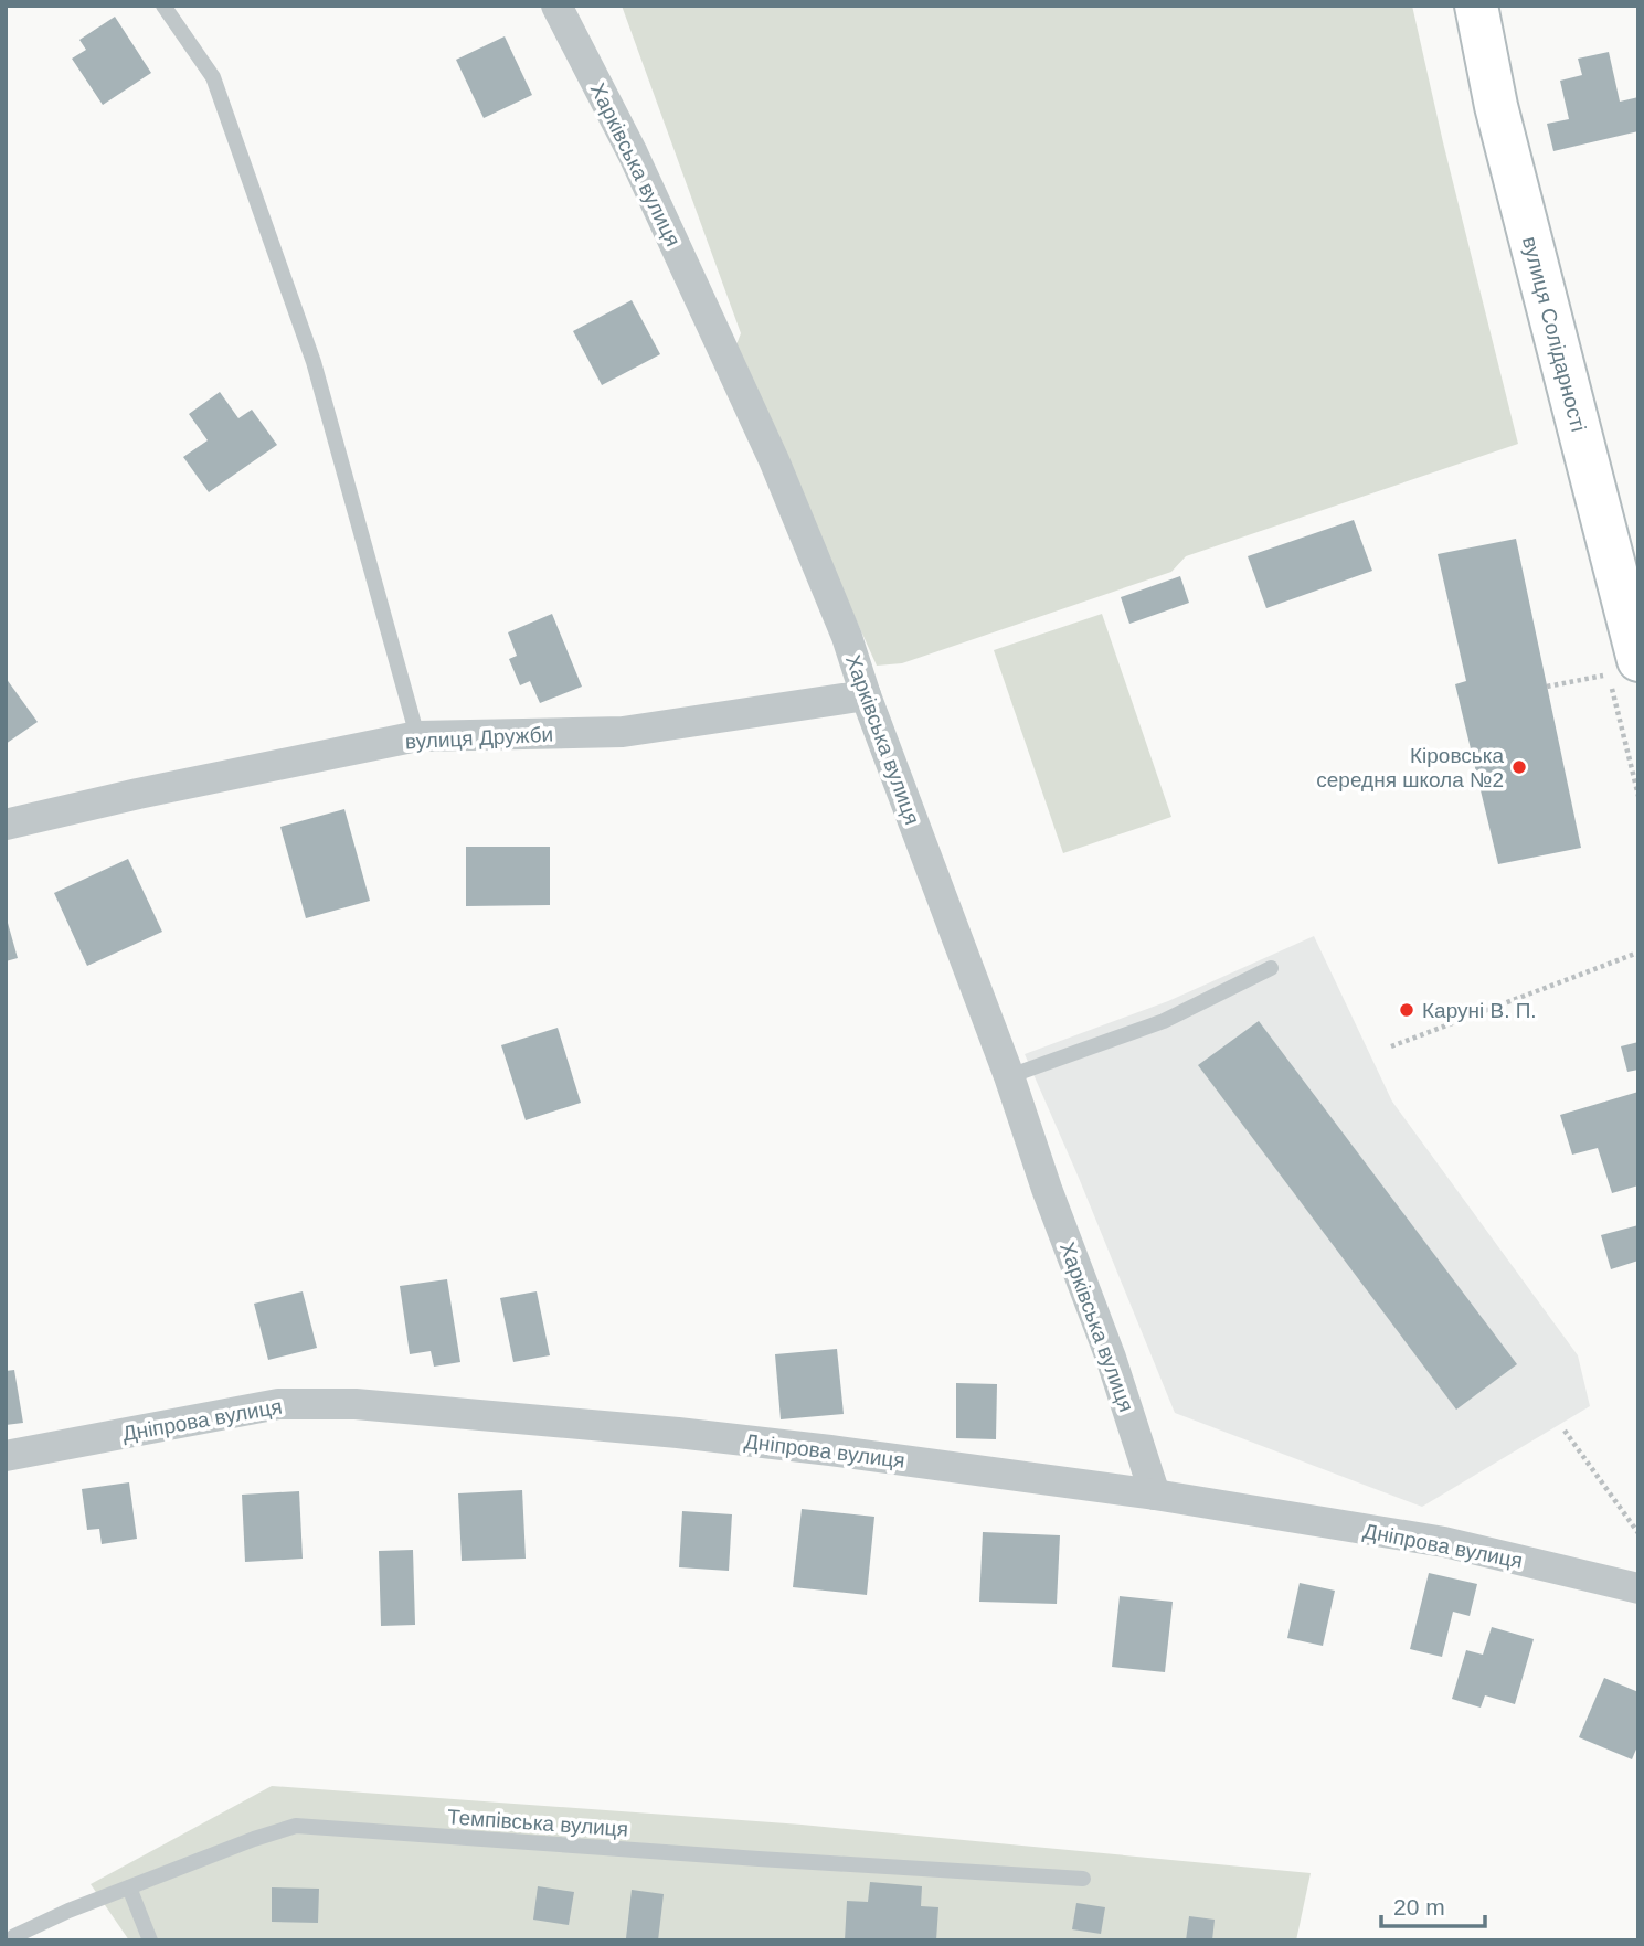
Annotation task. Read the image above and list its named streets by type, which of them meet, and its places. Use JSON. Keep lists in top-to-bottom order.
{
  "streets": {
    "main road": ["вулиця Солідарності"],
    "street": ["Харківська вулиця", "вулиця Дружби", "Дніпрова вулиця"],
    "lane": ["Темпівська вулиця"]
  },
  "crossings": [
    ["Харківська вулиця", "вулиця Дружби"],
    ["Харківська вулиця", "Дніпрова вулиця"]
  ],
  "places": ["Кіровська середня школа №2", "Каруні В. П."],
  "scale_bar": "20 m"
}
